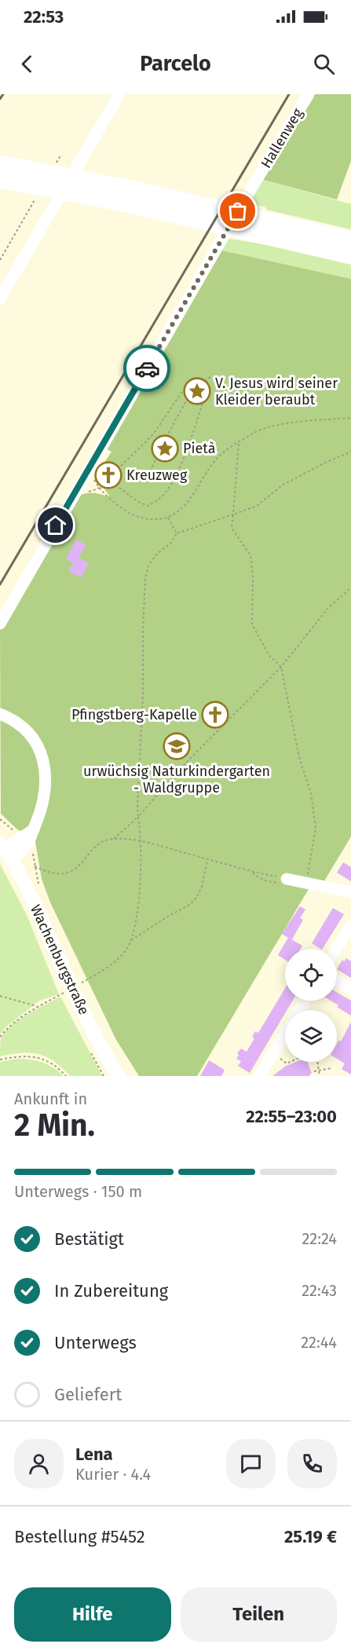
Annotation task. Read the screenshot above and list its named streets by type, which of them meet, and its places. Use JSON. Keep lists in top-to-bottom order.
{
  "streets": {
    "main road": ["Wachenburgstraße"],
    "street": ["Hallenweg"]
  },
  "places": {
    "place": ["V. Jesus wird seiner Kleider beraubt", "Pietà"],
    "church": ["Kreuzweg", "Pfingstberg-Kapelle"],
    "school or university": ["urwüchsig Naturkindergarten - Waldgruppe"]
  },
  "page": {
    "status": "22:53",
    "header": "Parcelo",
    "heading": ["2 Min.", "Ankunft in", "22:55–23:00"],
    "panel": [
      "Lena",
      "Kurier · 4.4",
      "Bestellung #5452",
      "25.19 €"
    ],
    "bar": "Unterwegs · 150 m",
    "list": [
      ["Bestätigt", "22:24"],
      ["In Zubereitung", "22:43"],
      ["Unterwegs", "22:44"],
      "Geliefert"
    ],
    "buttons": ["Hilfe", "Teilen"]
  }
}
